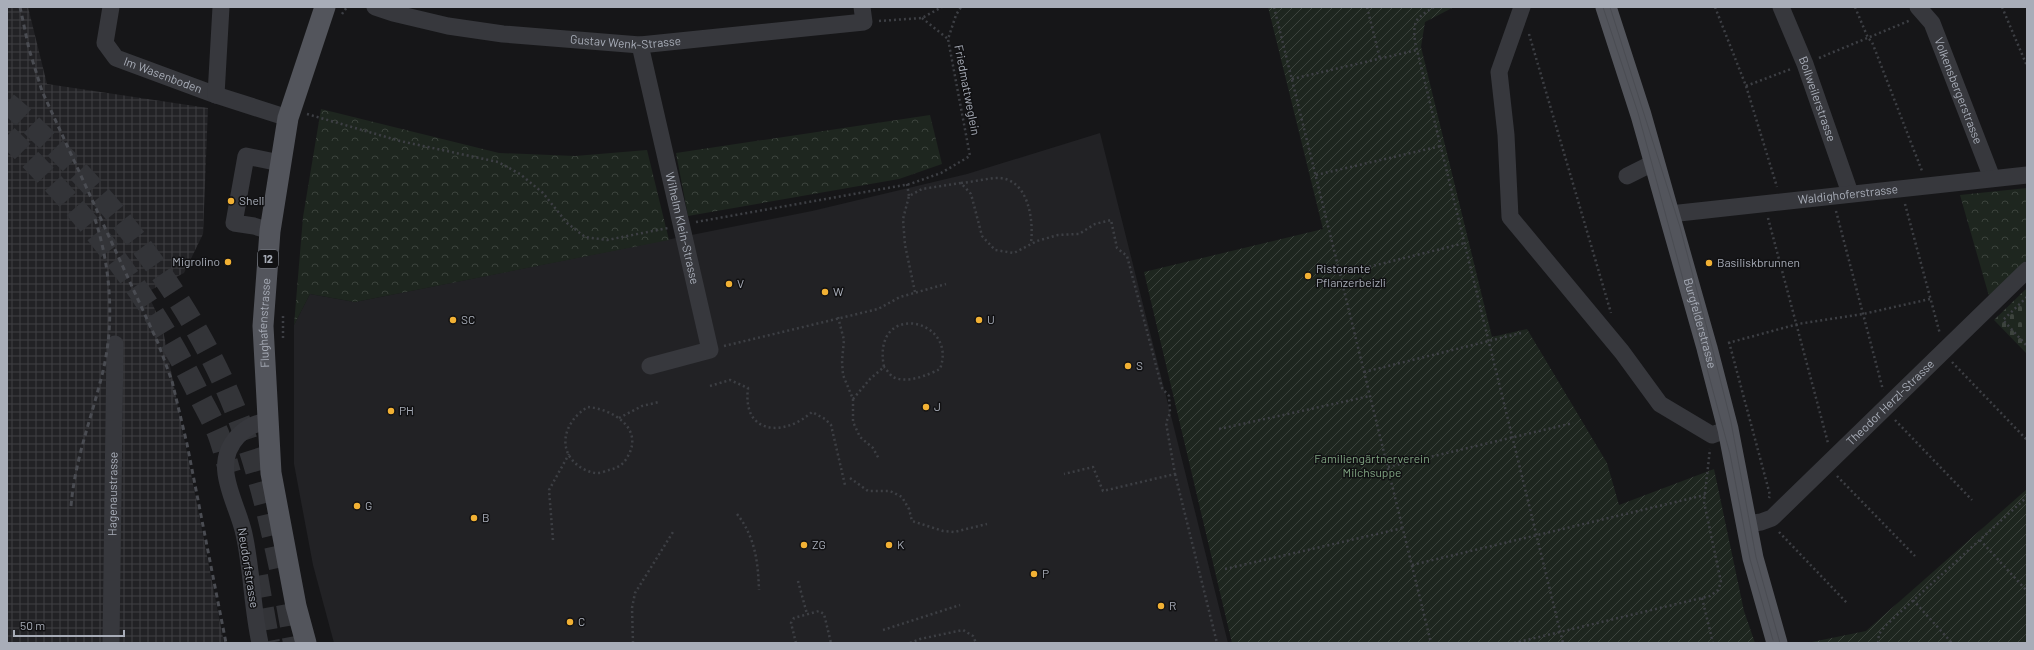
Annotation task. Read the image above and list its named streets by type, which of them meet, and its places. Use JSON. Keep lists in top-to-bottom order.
{
  "streets": {
    "main road": ["12", "Flughafenstrasse", "Burgfelderstrasse"],
    "street": [
      "Gustav Wenk-Strasse",
      "Im Wasenboden",
      "Volkensbergerstrasse",
      "Bollweilerstrasse",
      "Waldighoferstrasse",
      "Wilhelm Klein-Strasse",
      "Theodor Herzl-Strasse",
      "Hagenaustrasse",
      "Neudorfstrasse"
    ],
    "path": ["Friedmattweglein"]
  },
  "crossings": [
    ["Gustav Wenk-Strasse", "Wilhelm Klein-Strasse"],
    ["Im Wasenboden", "Flughafenstrasse"],
    ["Volkensbergerstrasse", "Waldighoferstrasse"],
    ["Bollweilerstrasse", "Waldighoferstrasse"],
    ["Waldighoferstrasse", "Burgfelderstrasse"],
    ["Flughafenstrasse", "Neudorfstrasse"],
    ["Burgfelderstrasse", "Theodor Herzl-Strasse"]
  ],
  "parks": ["Familiengärtnerverein Milchsuppe"],
  "places": [
    "Shell",
    "Migrolino",
    "Basiliskbrunnen",
    "Ristorante Pflanzerbeizli",
    "V",
    "W",
    "SC",
    "U",
    "S",
    "J",
    "PH",
    "G",
    "B",
    "ZG",
    "K",
    "P",
    "R",
    "C"
  ],
  "scale_bar": "50 m"
}
